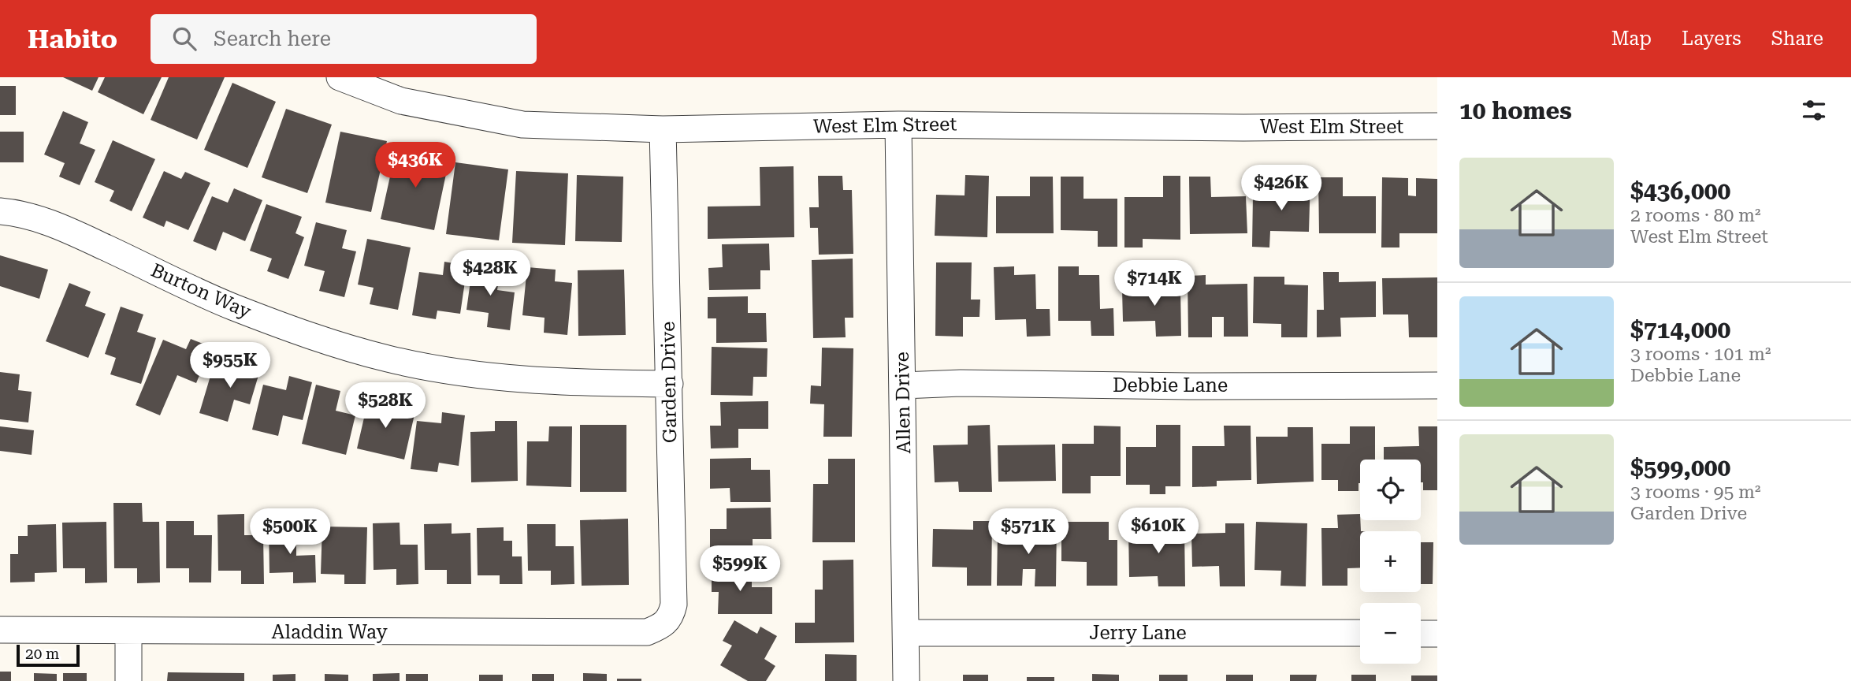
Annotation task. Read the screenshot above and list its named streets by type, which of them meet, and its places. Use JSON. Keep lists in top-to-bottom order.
{
  "streets": {
    "street": [
      "West Elm Street",
      "Burton Way",
      "Garden Drive",
      "Debbie Lane",
      "Allen Drive",
      "Aladdin Way",
      "Jerry Lane"
    ]
  },
  "crossings": [
    ["West Elm Street", "Garden Drive"],
    ["West Elm Street", "Allen Drive"],
    ["Burton Way", "Garden Drive"],
    ["Garden Drive", "Aladdin Way"],
    ["Debbie Lane", "Allen Drive"],
    ["Allen Drive", "Jerry Lane"]
  ],
  "scale_bar": "20 m",
  "page": {
    "header": "Habito",
    "search": "Search here",
    "nav": ["Map", "Layers", "Share"],
    "heading": "10 homes",
    "price": [
      "$436K",
      "$426K",
      "$428K",
      "$714K",
      "$955K",
      "$528K",
      "$610K",
      "$500K",
      "$571K",
      "$599K"
    ],
    "list": [
      {
        "name": "$436,000",
        "note": "2 rooms · 80 m² · West Elm Street"
      },
      {
        "name": "$714,000",
        "note": "3 rooms · 101 m² · Debbie Lane"
      },
      {
        "name": "$599,000",
        "note": "3 rooms · 95 m² · Garden Drive"
      }
    ],
    "map_buttons": ["+", "−"],
    "scale": "20 m"
  }
}
